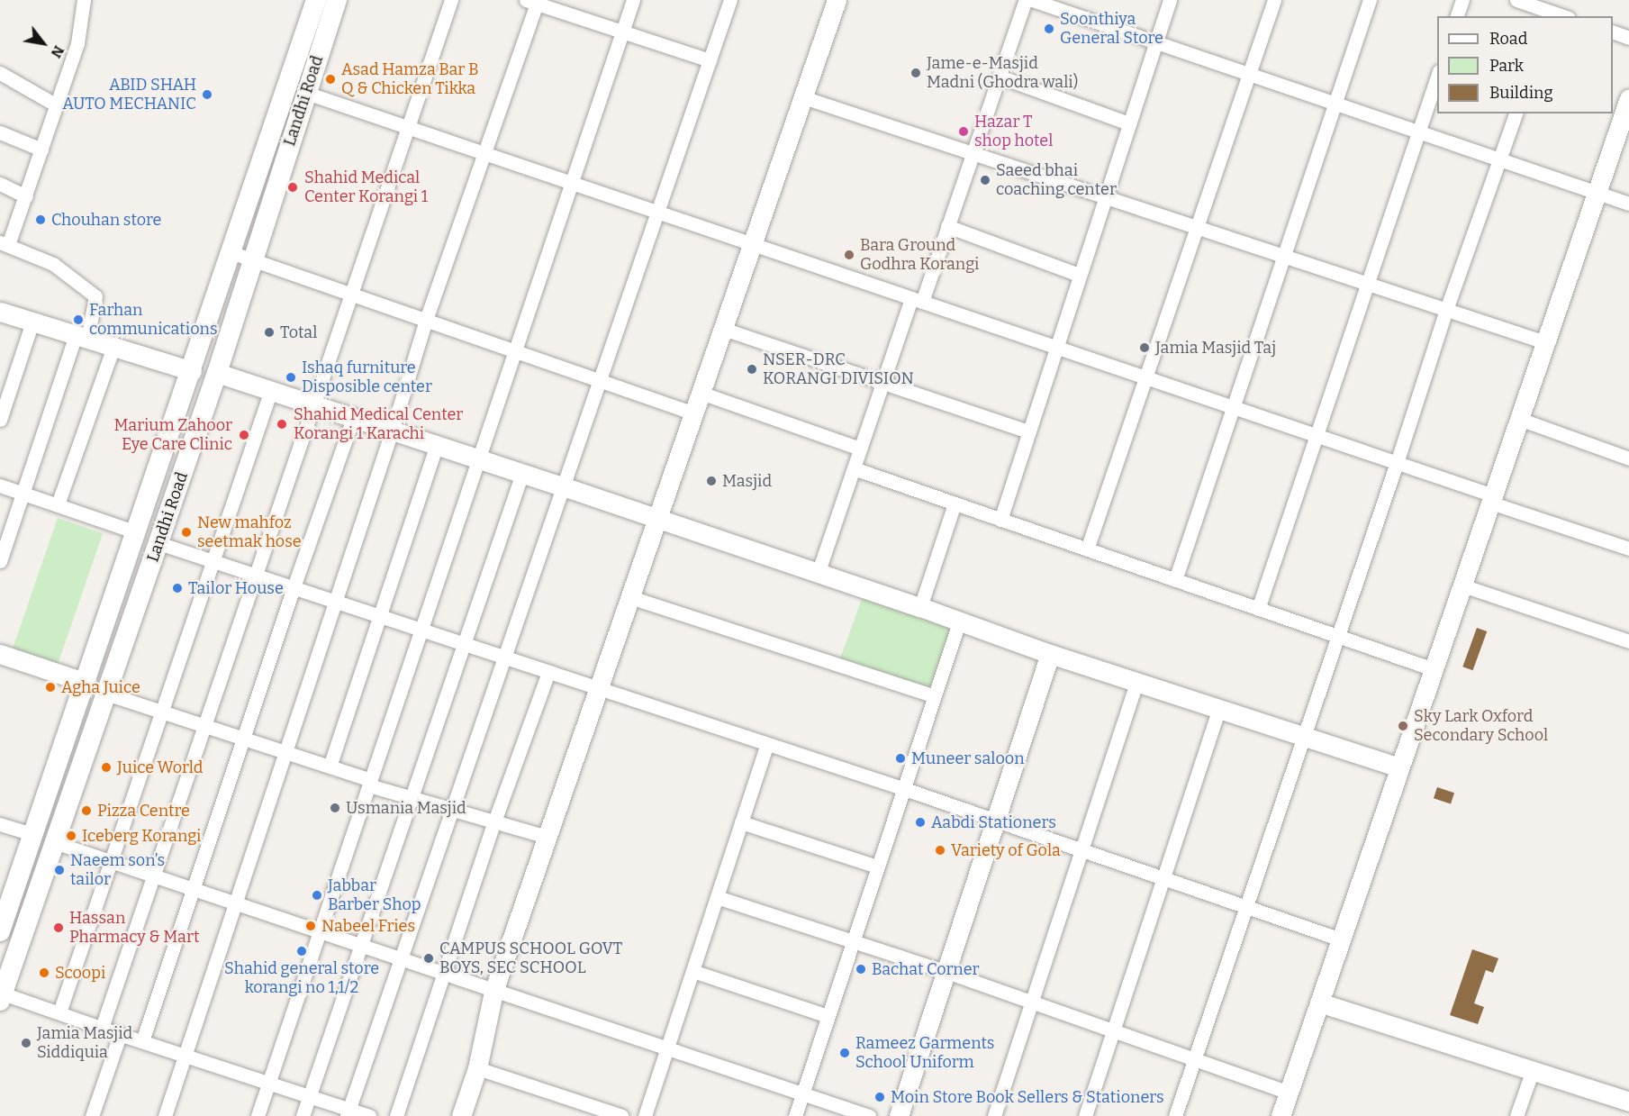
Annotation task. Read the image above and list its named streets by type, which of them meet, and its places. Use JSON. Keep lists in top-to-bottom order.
{
  "streets": {
    "main road": ["Landhi Road"]
  },
  "places": [
    "Soonthiya General Store",
    "Jame-e-Masjid Madni (Ghodra wali)",
    "Asad Hamza Bar B Q & Chicken Tikka",
    "ABID SHAH AUTO MECHANIC",
    "Hazar T shop hotel",
    "Saeed bhai coaching center",
    "Shahid Medical Center Korangi 1",
    "Chouhan store",
    "Bara Ground Godhra Korangi",
    "Farhan communications",
    "Total",
    "Jamia Masjid Taj",
    "NSER-DRC KORANGI DIVISION",
    "Ishaq furniture Disposible center",
    "Shahid Medical Center Korangi 1 Karachi",
    "Marium Zahoor Eye Care Clinic",
    "Masjid",
    "New mahfoz seetmak hose",
    "Tailor House",
    "Agha Juice",
    "Sky Lark Oxford Secondary School",
    "Muneer saloon",
    "Juice World",
    "Usmania Masjid",
    "Pizza Centre",
    "Aabdi Stationers",
    "Iceberg Korangi",
    "Variety of Gola",
    "Naeem son’s tailor",
    "Jabbar Barber Shop",
    "Nabeel Fries",
    "Hassan Pharmacy & Mart",
    "Shahid general store korangi no 1,1/2",
    "CAMPUS SCHOOL GOVT BOYS, SEC SCHOOL",
    "Bachat Corner",
    "Scoopi",
    "Jamia Masjid Siddiquia",
    "Rameez Garments School Uniform",
    "Moin Store Book Sellers & Stationers"
  ],
  "legend": ["Road", "Park", "Building"],
  "north": "bottom right"
}
